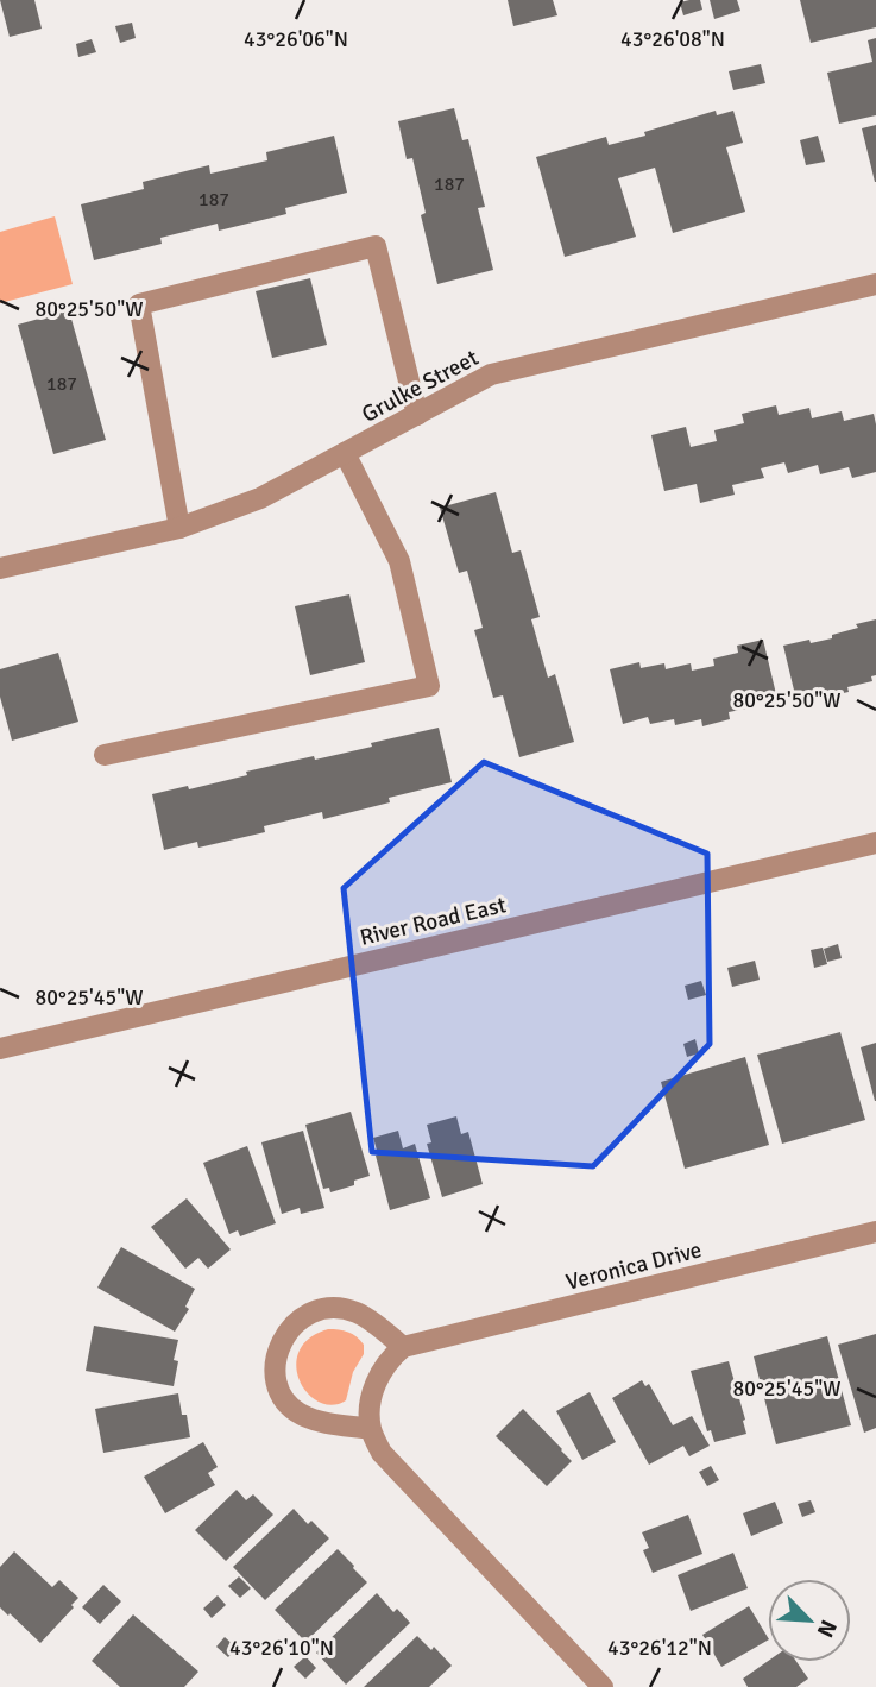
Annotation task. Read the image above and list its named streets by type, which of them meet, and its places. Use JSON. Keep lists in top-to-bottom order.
{
  "streets": {
    "street": ["Grulke Street", "River Road East", "Veronica Drive"]
  },
  "house_numbers": ["187", "187", "187"],
  "north": "bottom right",
  "coordinates": [
    "43°26'06\"N",
    "43°26'08\"N",
    "80°25'50\"W",
    "80°25'45\"W",
    "43°26'10\"N",
    "43°26'12\"N"
  ]
}
